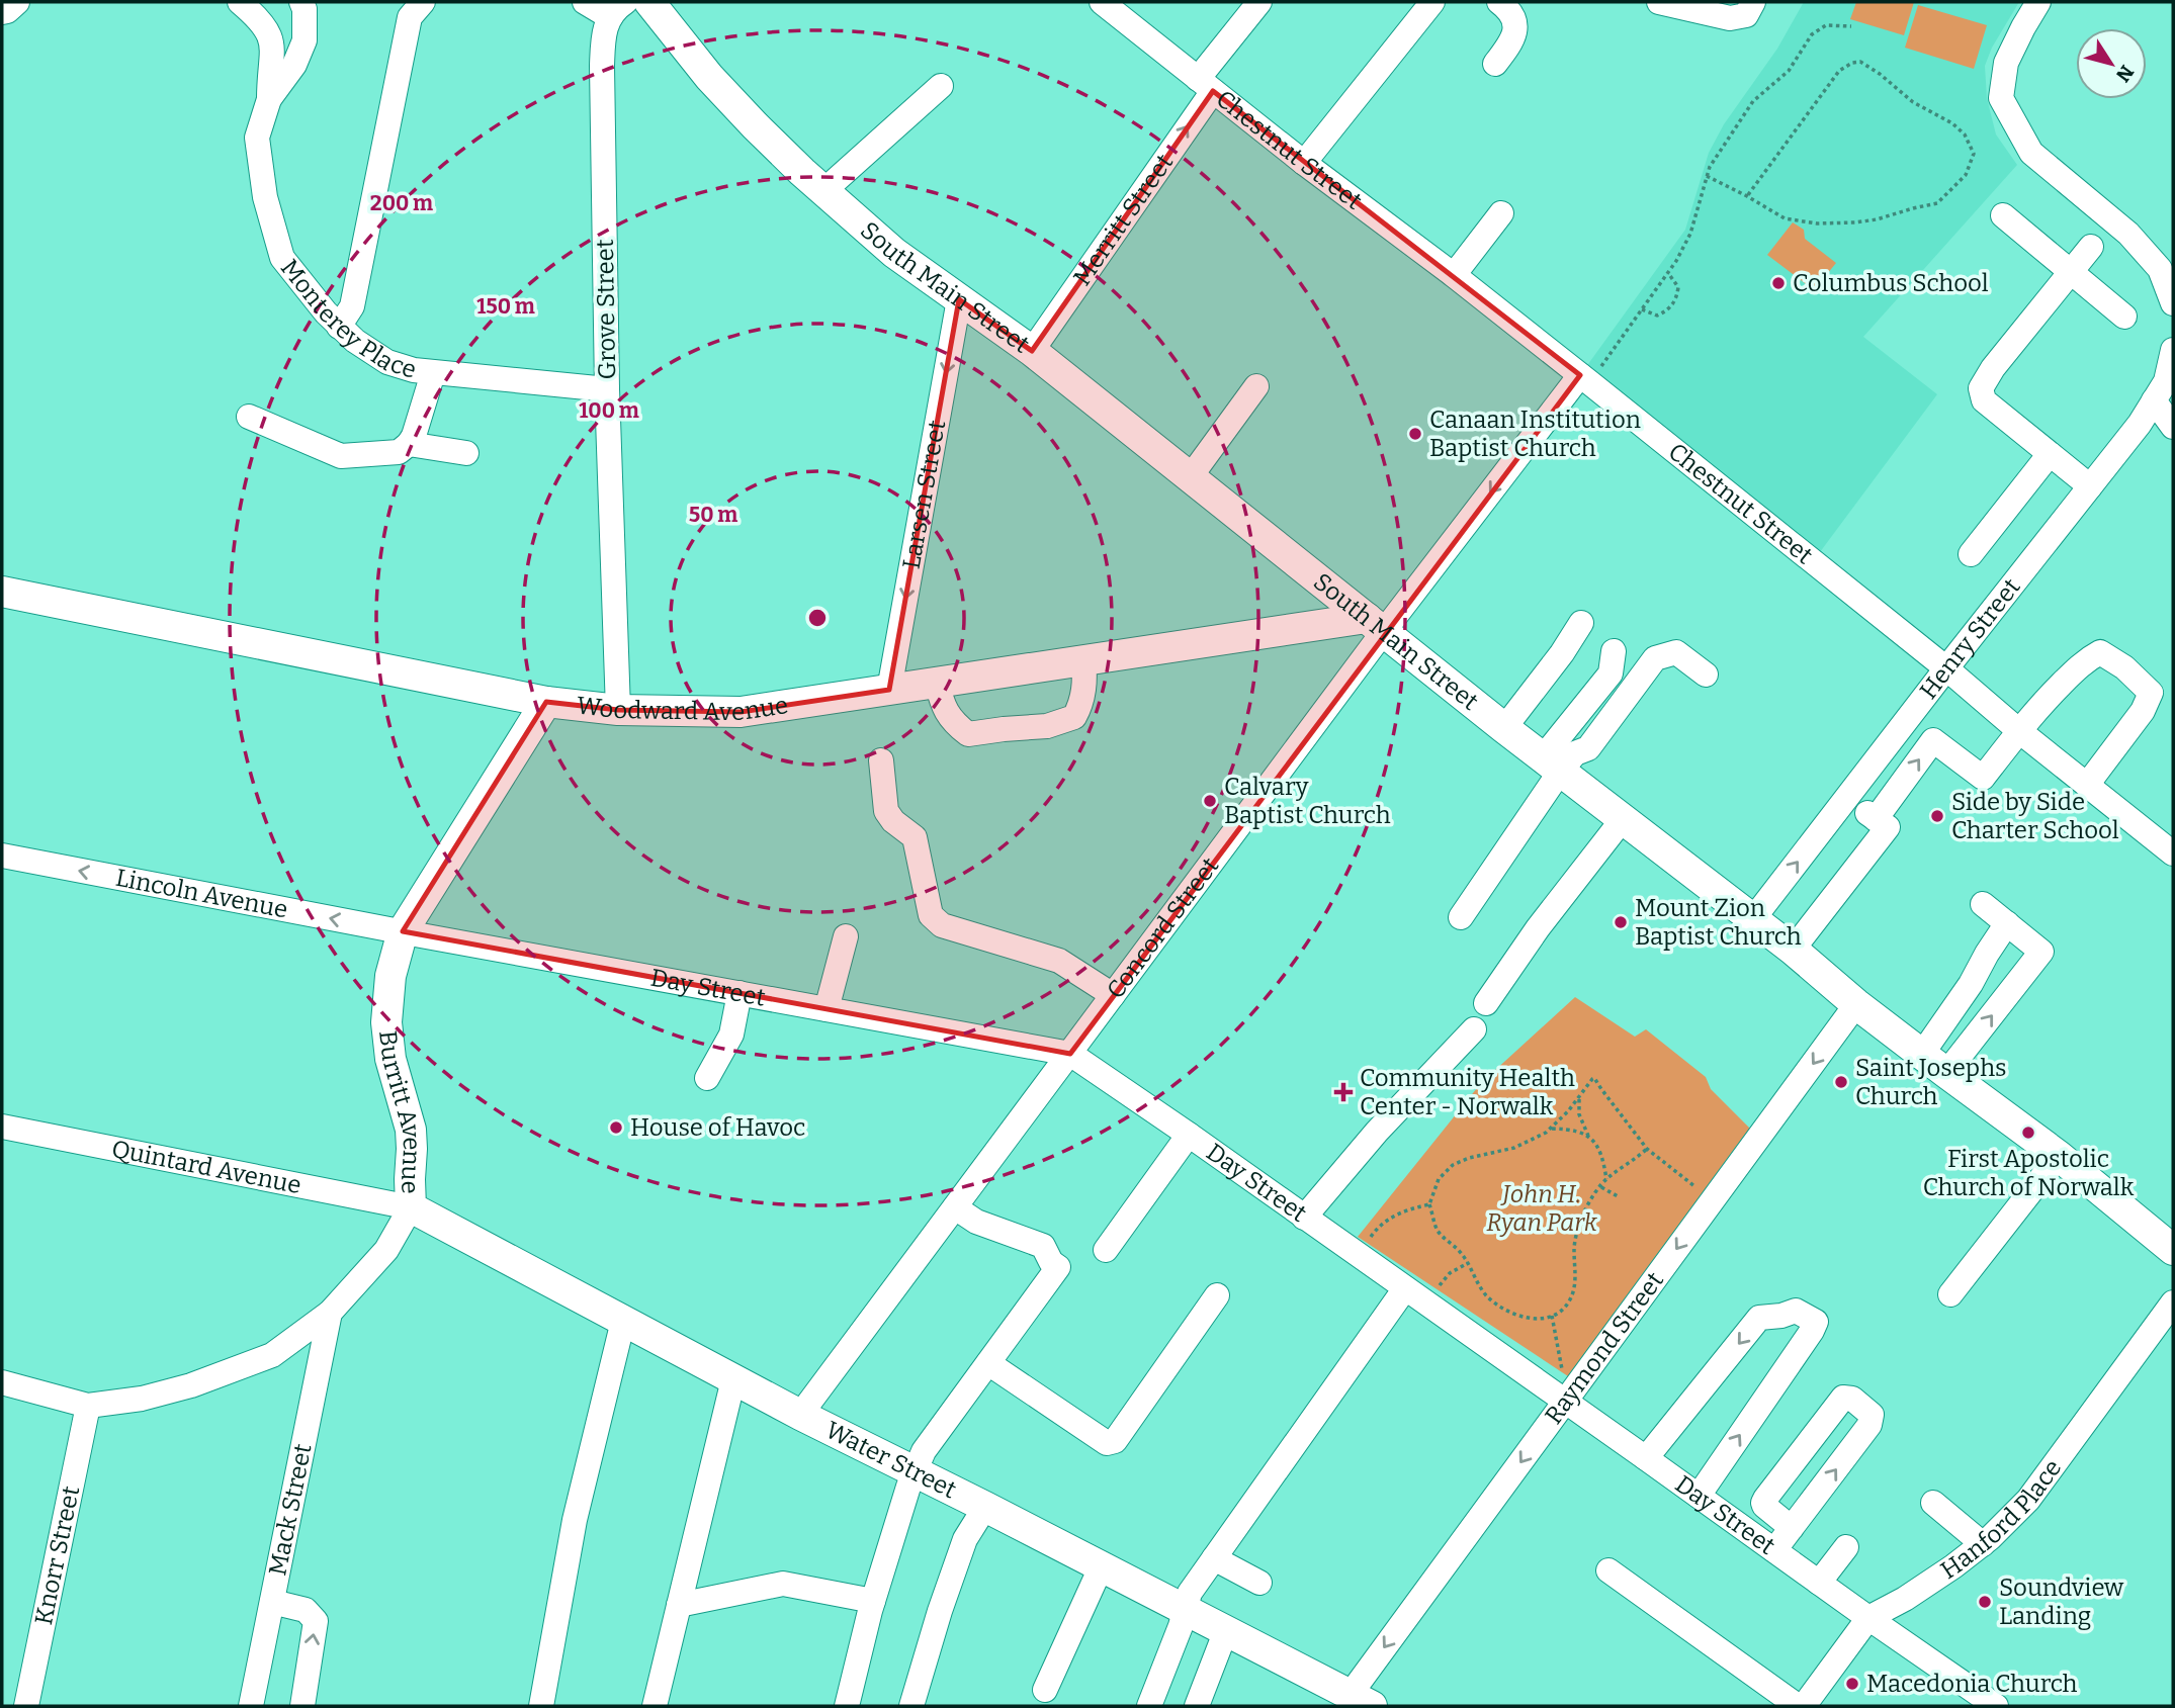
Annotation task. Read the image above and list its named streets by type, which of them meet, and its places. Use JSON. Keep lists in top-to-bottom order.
{
  "streets": {
    "main road": [
      "South Main Street",
      "Woodward Avenue",
      "Burritt Avenue",
      "Water Street"
    ],
    "street": [
      "Chestnut Street",
      "Merritt Street",
      "Grove Street",
      "Monterey Place",
      "Larsen Street",
      "Henry Street",
      "Lincoln Avenue",
      "Concord Street",
      "Day Street",
      "Quintard Avenue",
      "Raymond Street",
      "Mack Street",
      "Hanford Place",
      "Knorr Street"
    ]
  },
  "crossings": [
    ["Chestnut Street", "Merritt Street"],
    ["Chestnut Street", "Henry Street"],
    ["Chestnut Street", "Concord Street"],
    ["Merritt Street", "South Main Street"],
    ["South Main Street", "Larsen Street"],
    ["South Main Street", "Henry Street"],
    ["South Main Street", "Woodward Avenue"],
    ["South Main Street", "Concord Street"],
    ["South Main Street", "Raymond Street"],
    ["Grove Street", "Monterey Place"],
    ["Grove Street", "Woodward Avenue"],
    ["Larsen Street", "Woodward Avenue"],
    ["Woodward Avenue", "Concord Street"],
    ["Woodward Avenue", "Burritt Avenue"],
    ["Lincoln Avenue", "Day Street"],
    ["Lincoln Avenue", "Burritt Avenue"],
    ["Concord Street", "Day Street"],
    ["Concord Street", "Water Street"],
    ["Day Street", "Burritt Avenue"],
    ["Day Street", "Raymond Street"],
    ["Day Street", "Hanford Place"],
    ["Burritt Avenue", "Quintard Avenue"],
    ["Burritt Avenue", "Water Street"],
    ["Burritt Avenue", "Mack Street"],
    ["Burritt Avenue", "Knorr Street"],
    ["Quintard Avenue", "Water Street"],
    ["Raymond Street", "Water Street"]
  ],
  "one_way": ["Larsen Street", "Lincoln Avenue"],
  "parks": ["John H. Ryan Park"],
  "places": {
    "other": [
      "Columbus School",
      "Canaan Institution Baptist Church",
      "Calvary Baptist Church",
      "Side by Side Charter School",
      "Mount Zion Baptist Church",
      "Saint Josephs Church",
      "House of Havoc",
      "First Apostolic Church of Norwalk",
      "Soundview Landing",
      "Macedonia Church"
    ],
    "health": ["Community Health Center - Norwalk"]
  },
  "north": "bottom right",
  "rings": [
    "200 m",
    "150 m",
    "100 m",
    "50 m"
  ]
}
